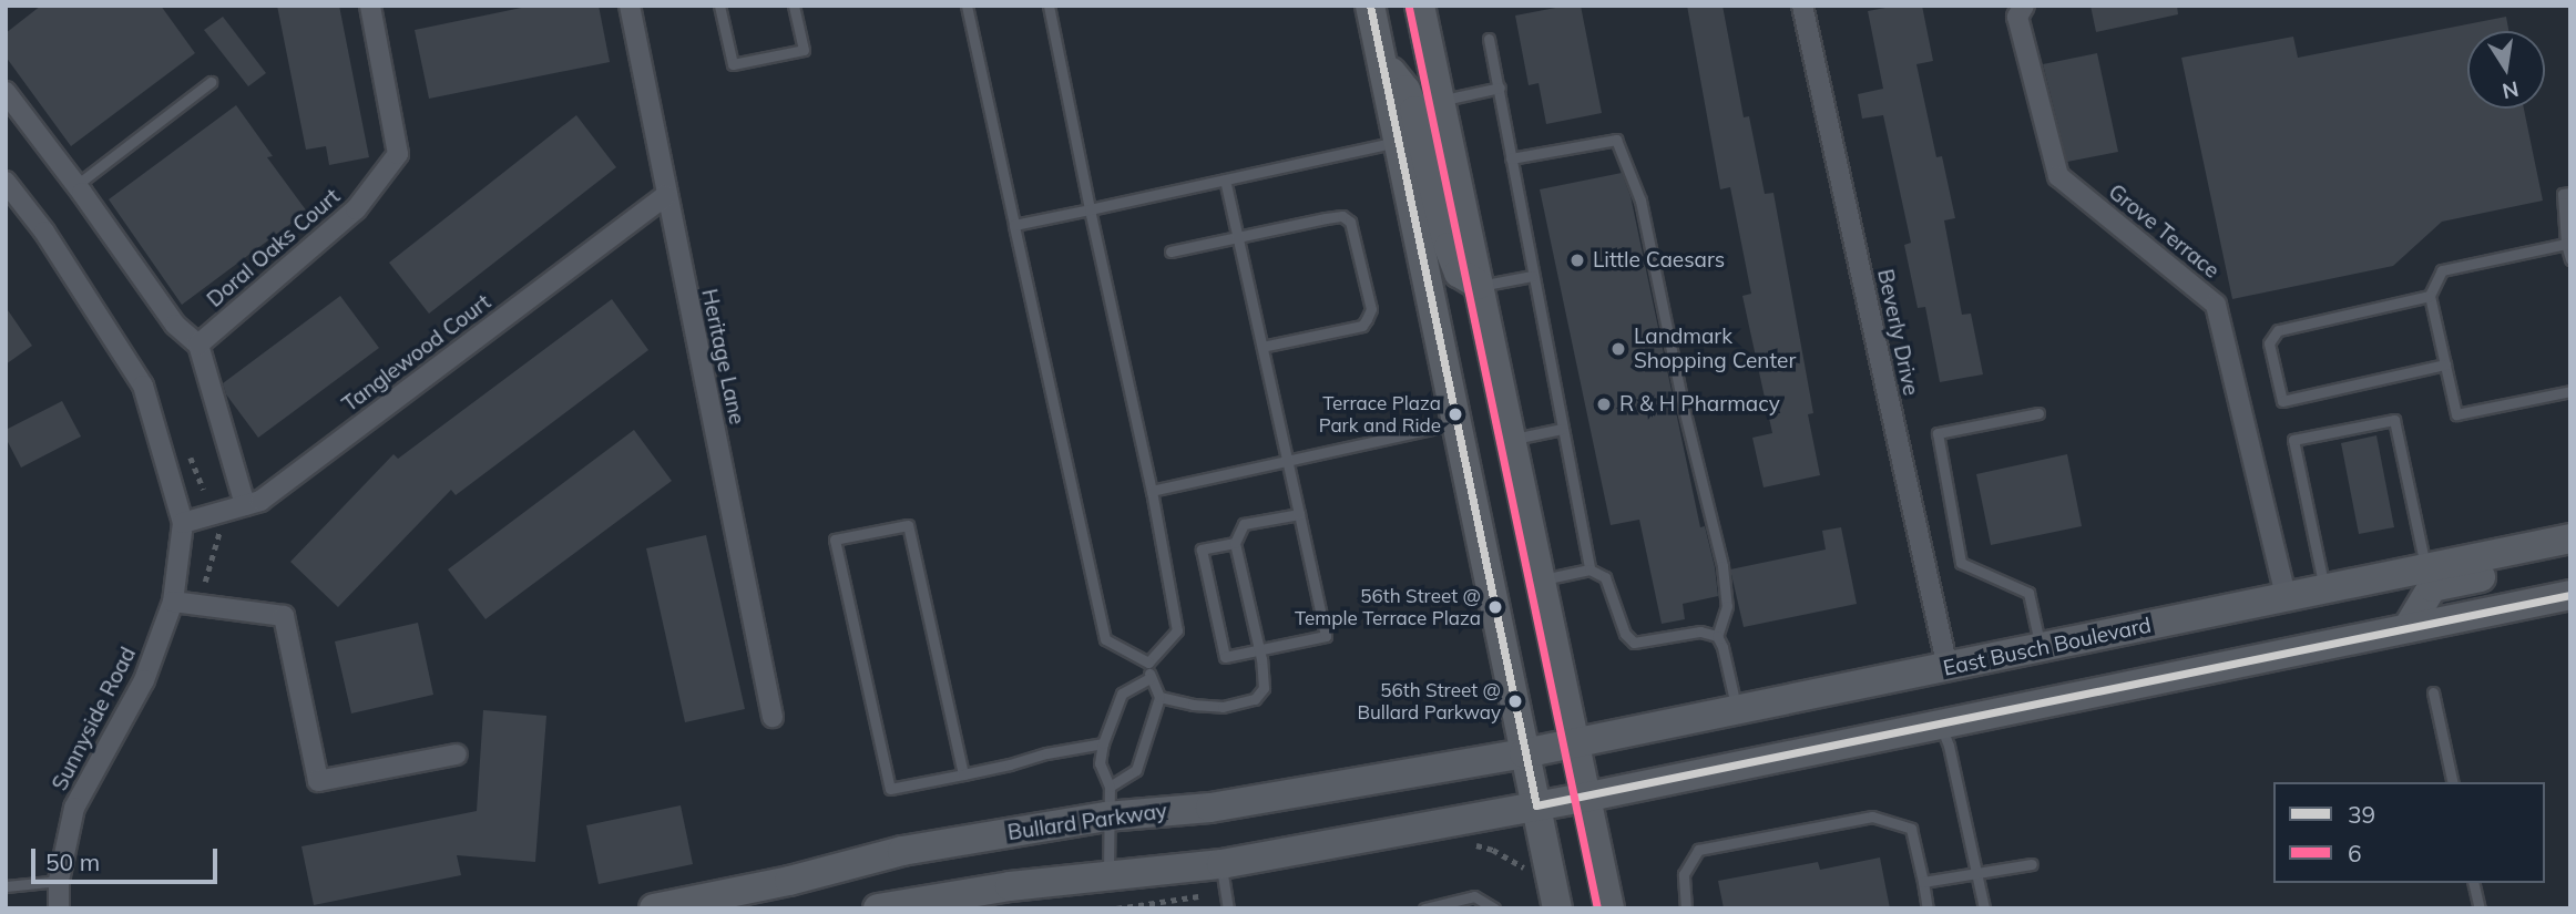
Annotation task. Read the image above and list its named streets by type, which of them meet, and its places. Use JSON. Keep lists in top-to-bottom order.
{
  "streets": {
    "main road": ["East Busch Boulevard", "Bullard Parkway"],
    "street": [
      "Grove Terrace",
      "Doral Oaks Court",
      "Beverly Drive",
      "Tanglewood Court",
      "Heritage Lane",
      "Sunnyside Road"
    ]
  },
  "crossings": [
    ["Grove Terrace", "East Busch Boulevard"],
    ["Beverly Drive", "East Busch Boulevard"],
    ["Tanglewood Court", "Heritage Lane"],
    ["Tanglewood Court", "Sunnyside Road"],
    ["East Busch Boulevard", "Bullard Parkway"]
  ],
  "places": [
    "Little Caesars",
    "Landmark Shopping Center",
    "R & H Pharmacy",
    "Terrace Plaza Park and Ride",
    "56th Street @ Temple Terrace Plaza",
    "56th Street @ Bullard Parkway"
  ],
  "lines": ["transit line 39", "transit line 6"],
  "legend": ["39", "6"],
  "scale_bar": "50 m",
  "north": "bottom"
}
